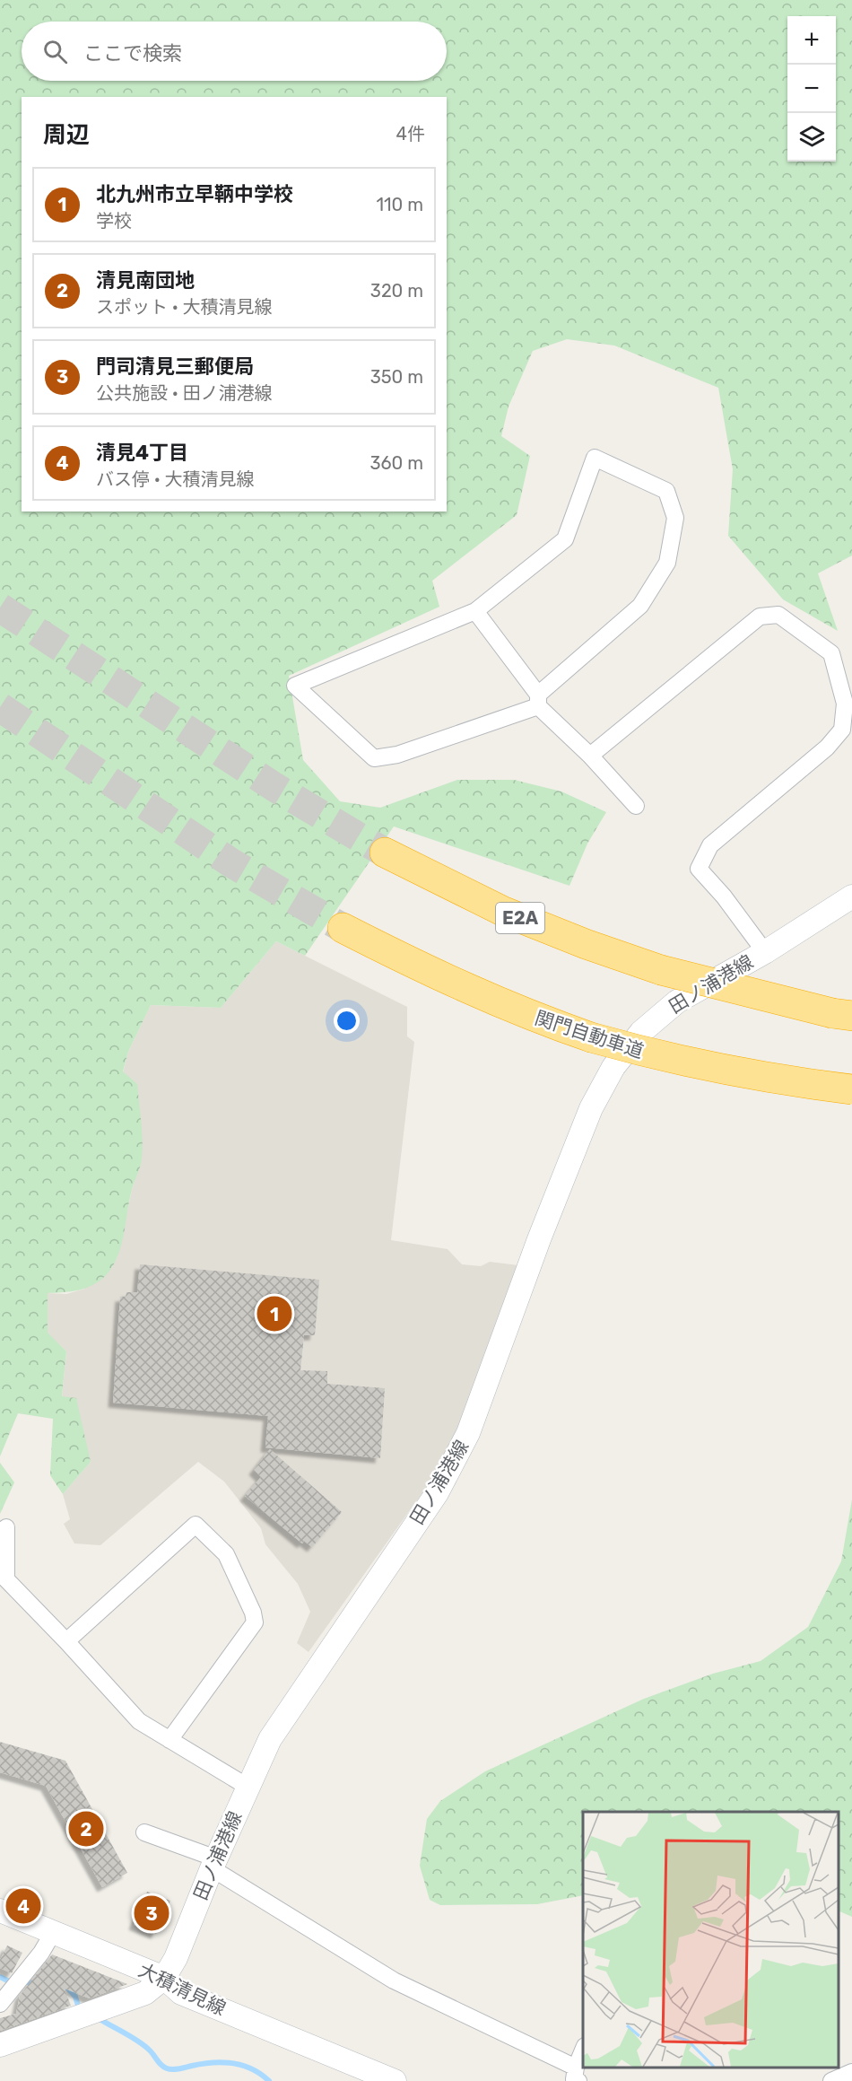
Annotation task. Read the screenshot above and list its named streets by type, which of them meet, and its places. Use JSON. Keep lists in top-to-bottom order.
{
  "streets": {
    "highway": ["E2A", "関門自動車道"],
    "main road": ["田ノ浦港線", "大積清見線"]
  },
  "crossings": [
    ["田ノ浦港線", "大積清見線"]
  ],
  "page": {
    "map_buttons": ["+", "−"],
    "search": "ここで検索",
    "heading": ["周辺", "4件"],
    "list": [
      {
        "mark": "1",
        "name": "北九州市立早鞆中学校",
        "note": "学校",
        "value": "110 m"
      },
      {
        "mark": "2",
        "name": "清見南団地",
        "note": "スポット · 大積清見線",
        "value": "320 m"
      },
      {
        "mark": "3",
        "name": "門司清見三郵便局",
        "note": "公共施設 · 田ノ浦港線",
        "value": "350 m"
      },
      {
        "mark": "4",
        "name": "清見4丁目",
        "note": "バス停 · 大積清見線",
        "value": "360 m"
      }
    ],
    "pins": [
      "1",
      "2",
      "4",
      "3"
    ]
  }
}
